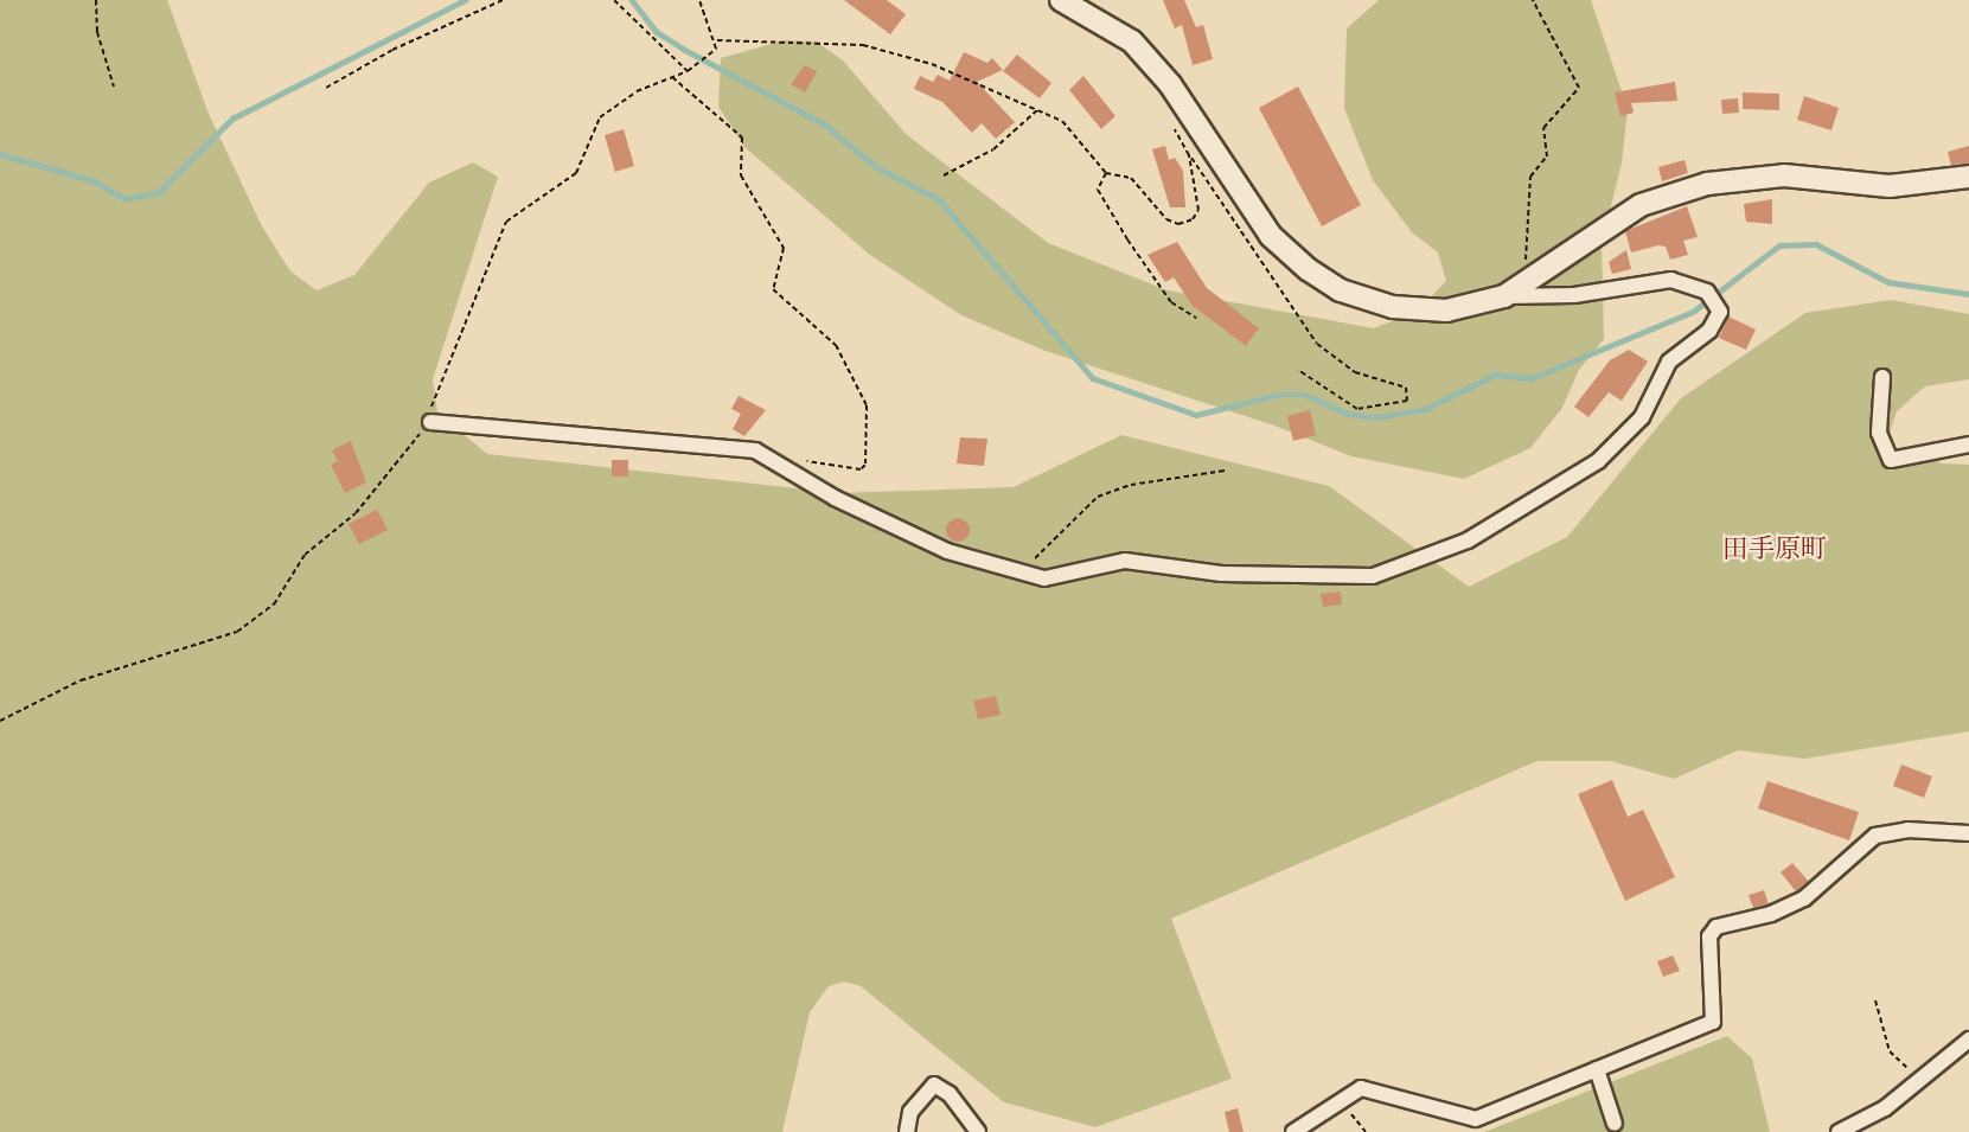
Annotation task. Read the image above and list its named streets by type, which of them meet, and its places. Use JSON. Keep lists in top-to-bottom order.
{
  "districts": ["田手原町"]
}
